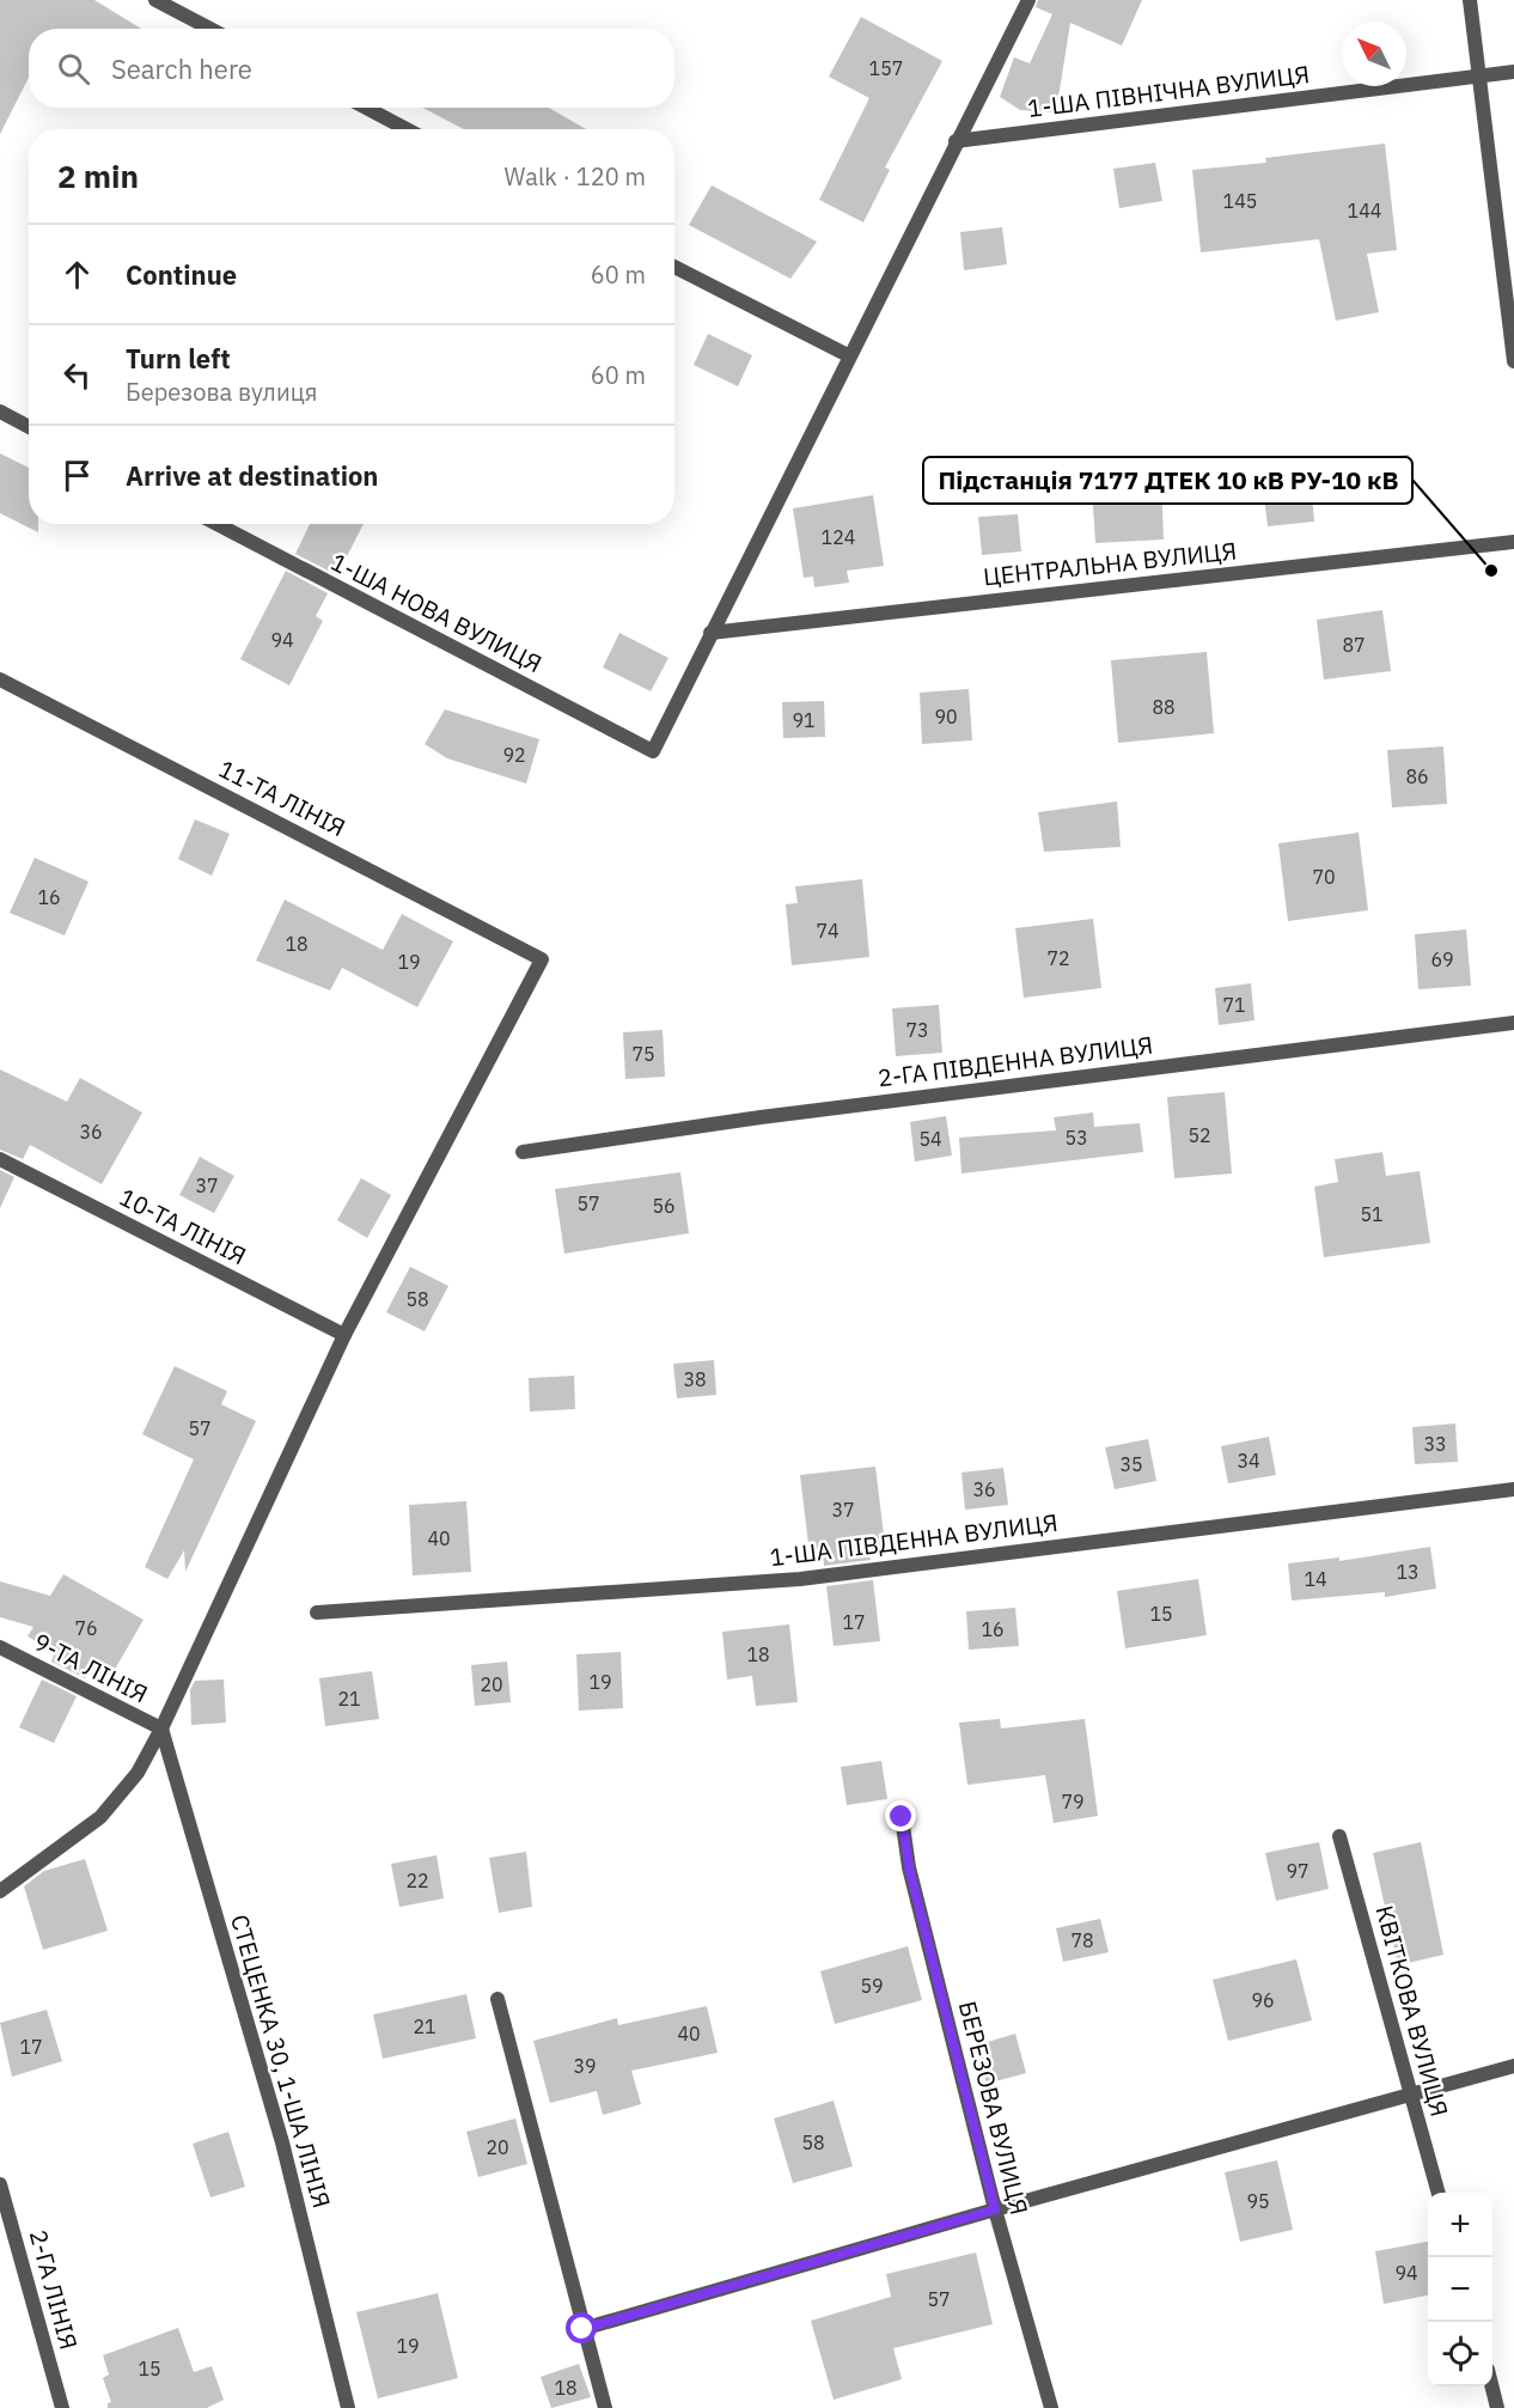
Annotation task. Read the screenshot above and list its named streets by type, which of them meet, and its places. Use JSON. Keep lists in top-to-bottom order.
{
  "streets": {
    "street": [
      "1-ША ПІВНІЧНА ВУЛИЦЯ",
      "ЦЕНТРАЛЬНА ВУЛИЦЯ",
      "1-ША НОВА ВУЛИЦЯ",
      "11-ТА ЛІНІЯ",
      "2-ГА ПІВДЕННА ВУЛИЦЯ",
      "10-ТА ЛІНІЯ",
      "1-ША ПІВДЕННА ВУЛИЦЯ",
      "9-ТА ЛІНІЯ",
      "КВІТКОВА ВУЛИЦЯ",
      "СТЕЦЕНКА 30, 1-ША ЛІНІЯ",
      "БЕРЕЗОВА ВУЛИЦЯ",
      "2-ГА ЛІНІЯ"
    ]
  },
  "crossings": [
    ["ЦЕНТРАЛЬНА ВУЛИЦЯ", "1-ША НОВА ВУЛИЦЯ"],
    ["11-ТА ЛІНІЯ", "10-ТА ЛІНІЯ"],
    ["9-ТА ЛІНІЯ", "СТЕЦЕНКА 30, 1-ША ЛІНІЯ"]
  ],
  "places": ["Підстанція 7177 ДТЕК 10 кВ РУ-10 кВ"],
  "house_numbers": [
    "157",
    "145",
    "144",
    "124",
    "94",
    "87",
    "88",
    "90",
    "91",
    "92",
    "86",
    "70",
    "16",
    "74",
    "18",
    "72",
    "69",
    "19",
    "71",
    "73",
    "75",
    "36",
    "52",
    "53",
    "54",
    "37",
    "57",
    "56",
    "51",
    "58",
    "38",
    "57",
    "33",
    "34",
    "35",
    "36",
    "37",
    "40",
    "13",
    "14",
    "15",
    "17",
    "76",
    "16",
    "18",
    "19",
    "20",
    "21",
    "79",
    "97",
    "22",
    "78",
    "59",
    "96",
    "21",
    "40",
    "17",
    "39",
    "58",
    "20",
    "95",
    "94",
    "57",
    "19",
    "15",
    "18"
  ],
  "north": "top left",
  "page": {
    "search": "Search here",
    "heading": ["2 min", "Walk · 120 m"],
    "list": [
      ["Continue", "60 m"],
      ["Turn left", "Березова вулиця", "60 m"],
      "Arrive at destination"
    ],
    "map_buttons": ["+", "−"]
  }
}
